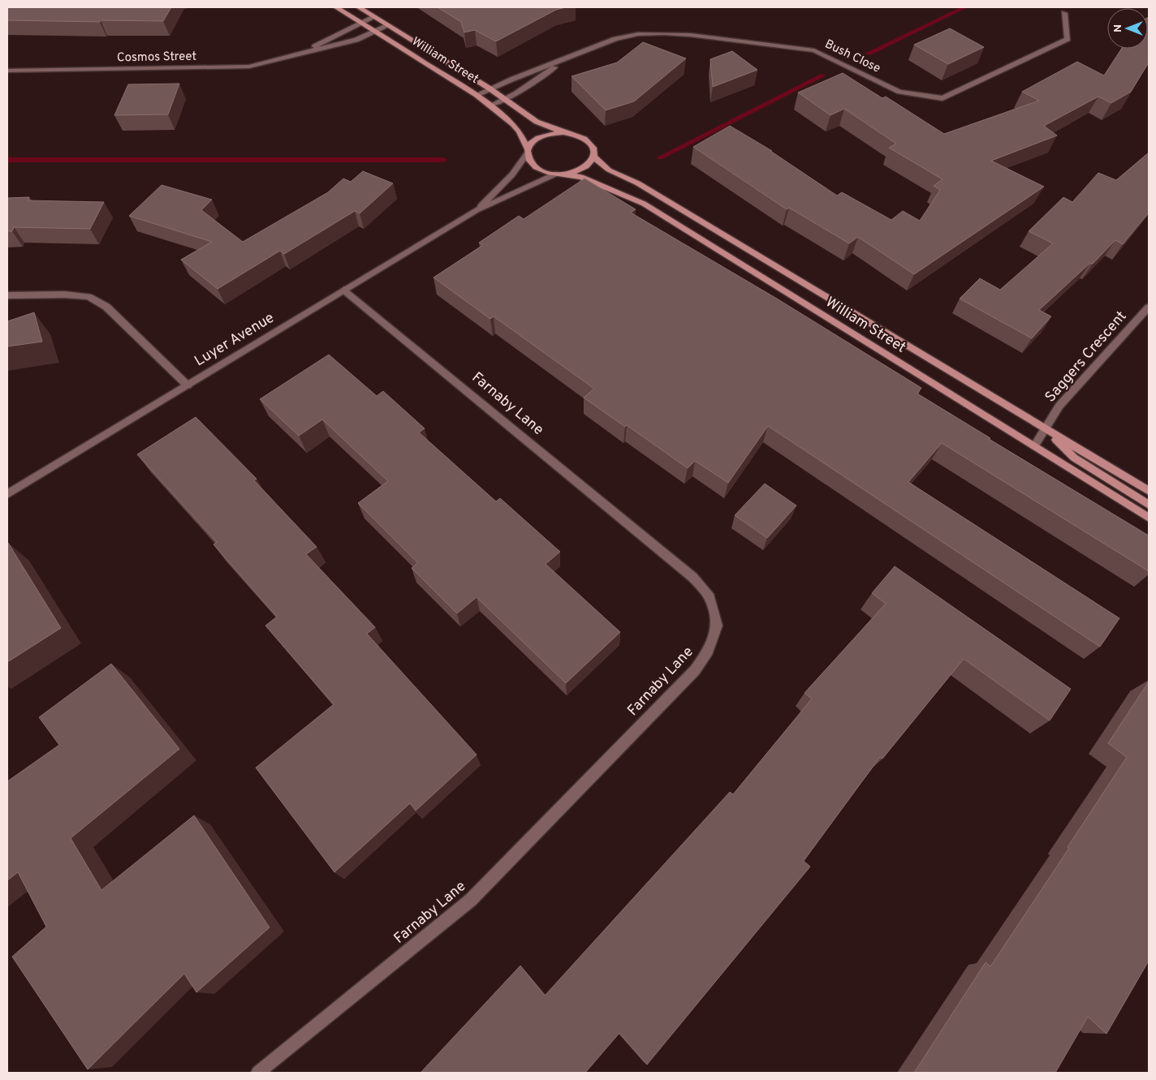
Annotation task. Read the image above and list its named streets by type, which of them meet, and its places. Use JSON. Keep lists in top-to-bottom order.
{
  "streets": {
    "main road": ["William Street"],
    "street": [
      "Bush Close",
      "Cosmos Street",
      "Luyer Avenue",
      "Saggers Crescent",
      "Farnaby Lane"
    ]
  },
  "crossings": [
    ["Bush Close", "William Street"],
    ["Cosmos Street", "William Street"],
    ["William Street", "Luyer Avenue"],
    ["William Street", "Saggers Crescent"],
    ["Luyer Avenue", "Farnaby Lane"]
  ],
  "north": "left"
}
